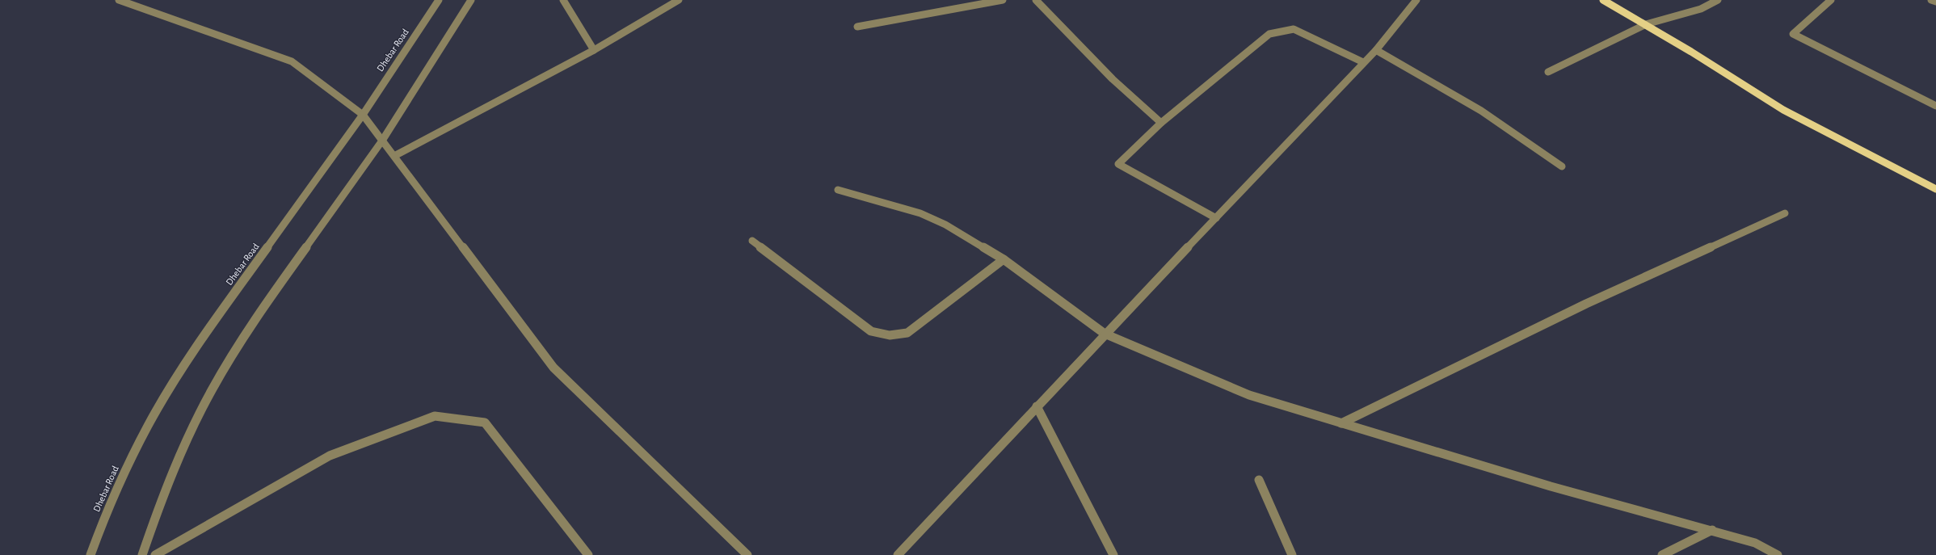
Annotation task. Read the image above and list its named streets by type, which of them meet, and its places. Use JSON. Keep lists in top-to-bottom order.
{
  "streets": {
    "street": ["Dhebar Road"]
  }
}
